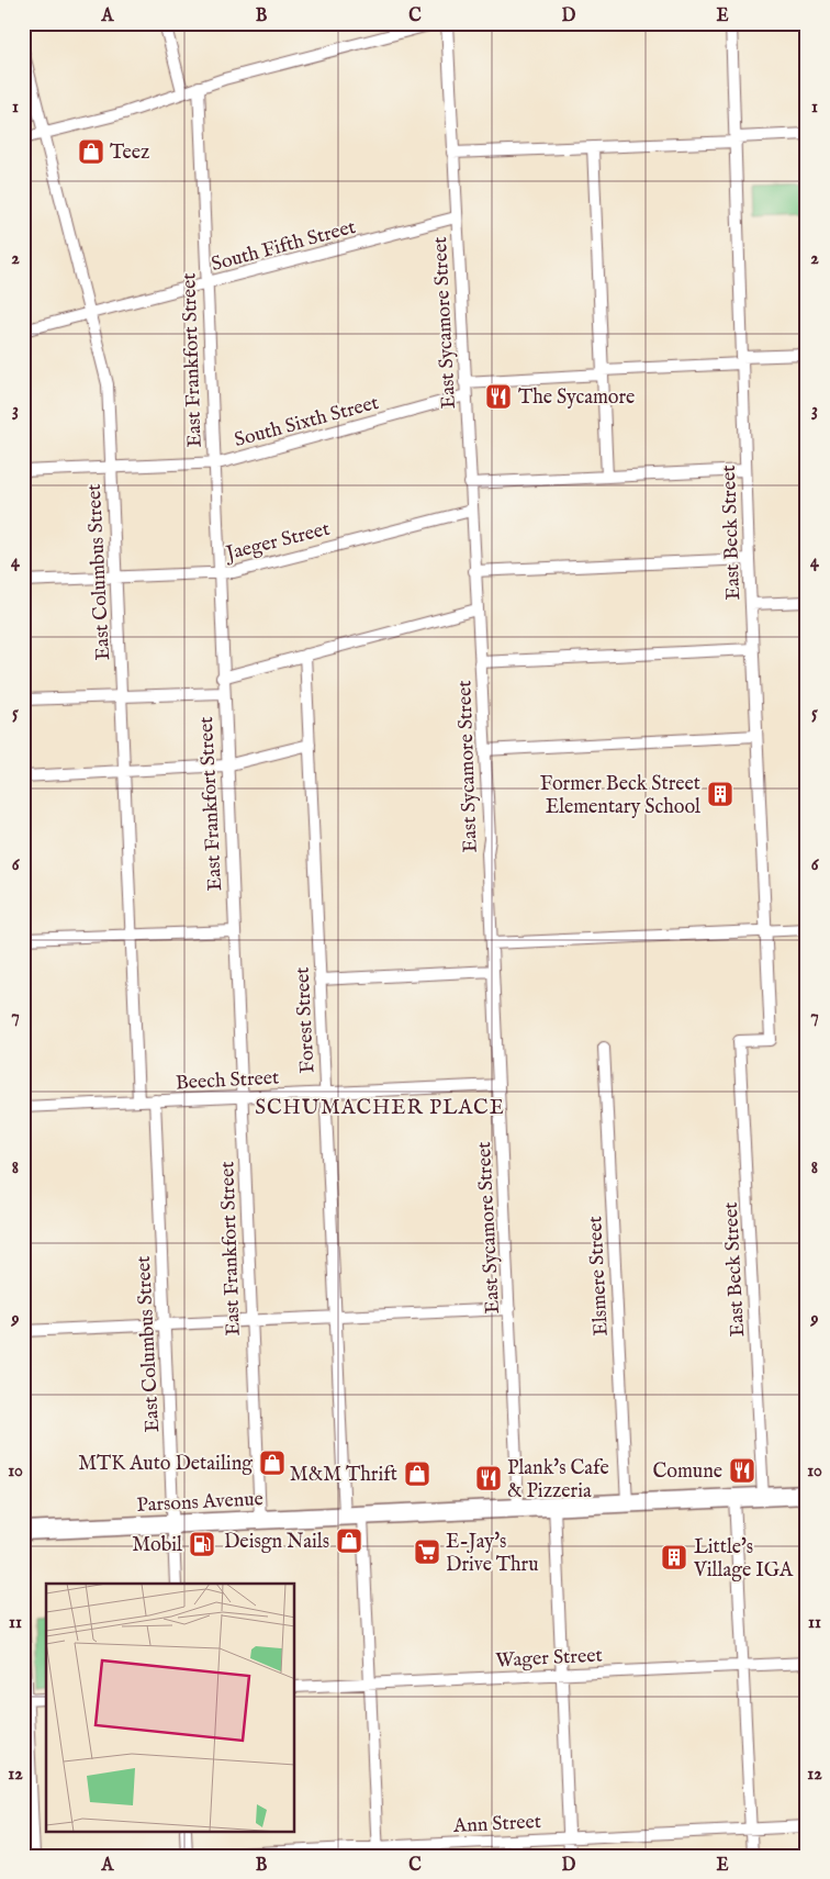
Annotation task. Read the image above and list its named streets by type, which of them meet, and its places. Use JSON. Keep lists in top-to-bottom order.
{
  "streets": {
    "main road": ["Parsons Avenue"],
    "street": [
      "South Fifth Street",
      "East Sycamore Street",
      "East Frankfort Street",
      "South Sixth Street",
      "East Beck Street",
      "Jaeger Street",
      "East Columbus Street",
      "Forest Street",
      "Beech Street",
      "Elsmere Street",
      "Wager Street",
      "Ann Street"
    ]
  },
  "crossings": [
    ["South Fifth Street", "East Sycamore Street"],
    ["South Fifth Street", "East Frankfort Street"],
    ["South Fifth Street", "East Columbus Street"],
    ["East Sycamore Street", "South Sixth Street"],
    ["East Sycamore Street", "Jaeger Street"],
    ["East Sycamore Street", "Beech Street"],
    ["East Sycamore Street", "Parsons Avenue"],
    ["East Frankfort Street", "South Sixth Street"],
    ["East Frankfort Street", "Jaeger Street"],
    ["East Frankfort Street", "Beech Street"],
    ["East Frankfort Street", "Parsons Avenue"],
    ["South Sixth Street", "East Columbus Street"],
    ["East Beck Street", "Parsons Avenue"],
    ["Jaeger Street", "East Columbus Street"],
    ["East Columbus Street", "Beech Street"],
    ["East Columbus Street", "Parsons Avenue"],
    ["Forest Street", "Beech Street"],
    ["Forest Street", "Parsons Avenue"],
    ["Forest Street", "Wager Street"],
    ["Forest Street", "Ann Street"],
    ["Elsmere Street", "Parsons Avenue"]
  ],
  "districts": ["SCHUMACHER PLACE"],
  "places": {
    "shop": [
      "Teez",
      "MTK Auto Detailing",
      "M&M Thrift",
      "Deisgn Nails"
    ],
    "restaurant": ["The Sycamore", "Comune", "Plank's Cafe & Pizzeria"],
    "building": ["Former Beck Street Elementary School", "Little's Village IGA"],
    "fuel station": ["Mobil"],
    "supermarket": ["E-Jay's Drive Thru"]
  },
  "grid": {
    "columns": [
      "A",
      "B",
      "C",
      "D",
      "E"
    ],
    "rows": [
      "1",
      "2",
      "3",
      "4",
      "5",
      "6",
      "7",
      "8",
      "9",
      "10",
      "11",
      "12"
    ]
  }
}
